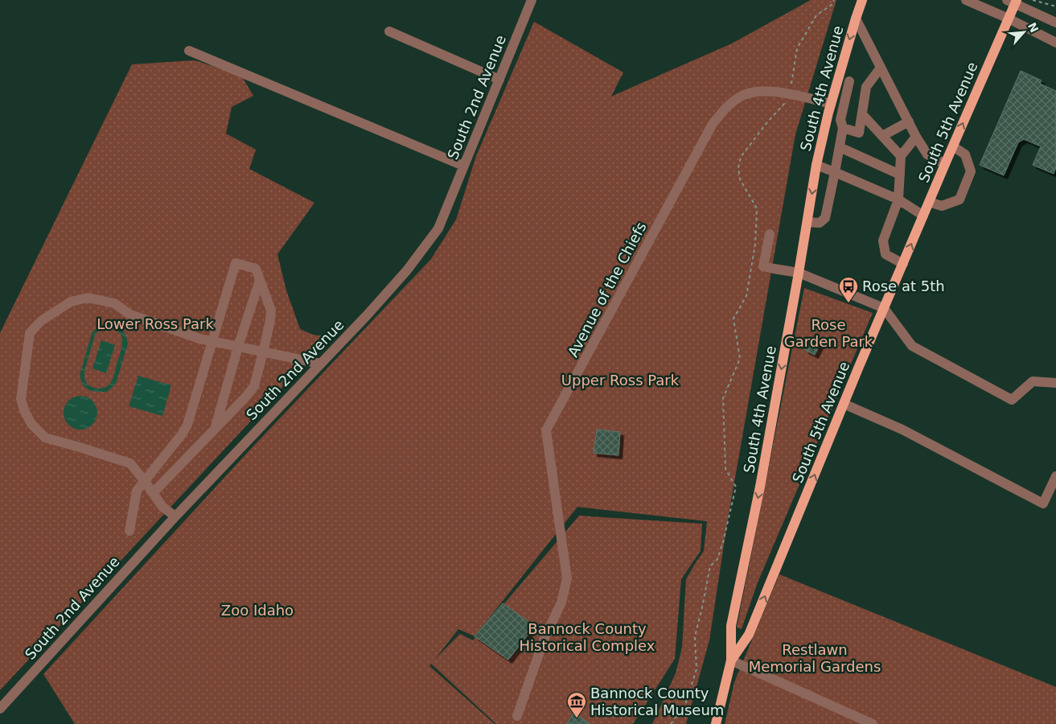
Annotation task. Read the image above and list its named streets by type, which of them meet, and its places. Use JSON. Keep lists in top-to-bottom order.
{
  "streets": {
    "main road": ["South 4th Avenue", "South 5th Avenue"],
    "street": ["South 2nd Avenue", "Avenue of the Chiefs"]
  },
  "crossings": [
    ["South 4th Avenue", "South 5th Avenue"],
    ["South 4th Avenue", "Avenue of the Chiefs"]
  ],
  "one_way": ["South 4th Avenue", "South 5th Avenue"],
  "parks": [
    "Lower Ross Park",
    "Rose Garden Park",
    "Upper Ross Park",
    "Zoo Idaho",
    "Bannock County Historical Complex",
    "Restlawn Memorial Gardens"
  ],
  "places": {
    "bus stop": ["Rose at 5th"],
    "museum": ["Bannock County Historical Museum"]
  },
  "north": "top right"
}
